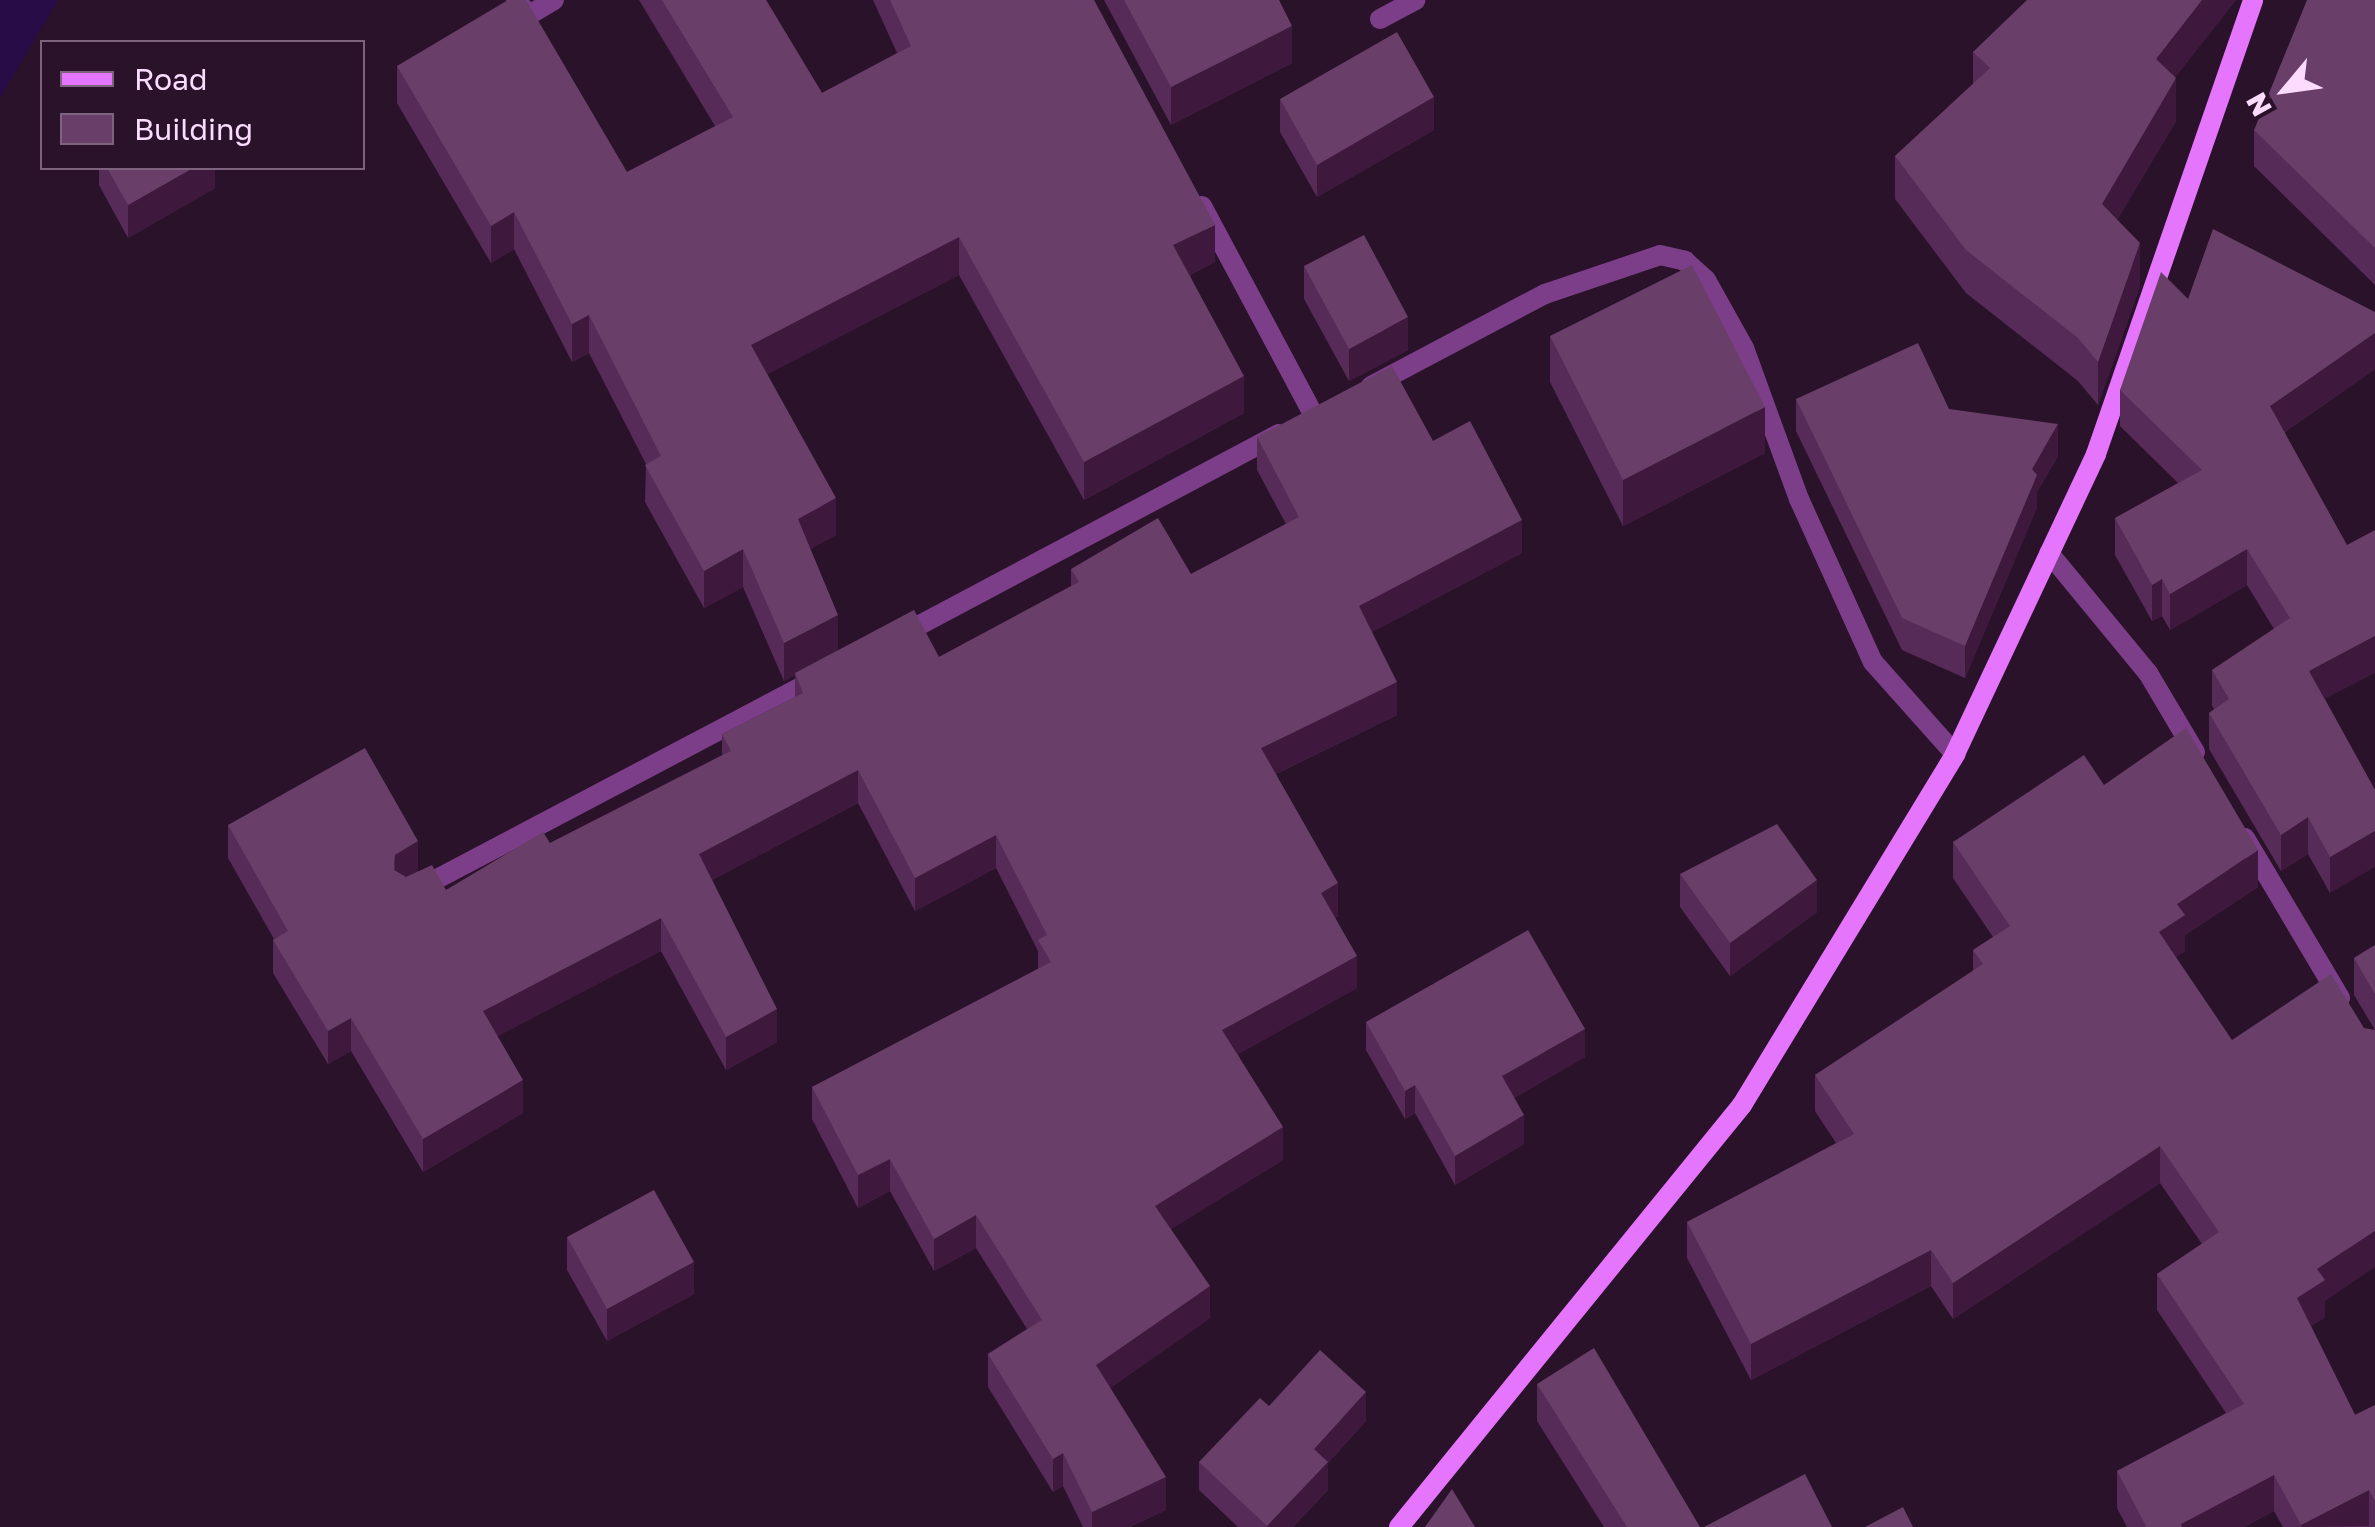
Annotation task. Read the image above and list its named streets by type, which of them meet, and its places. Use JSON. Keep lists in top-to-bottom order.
{
  "legend": ["Road", "Building"],
  "north": "bottom left"
}
